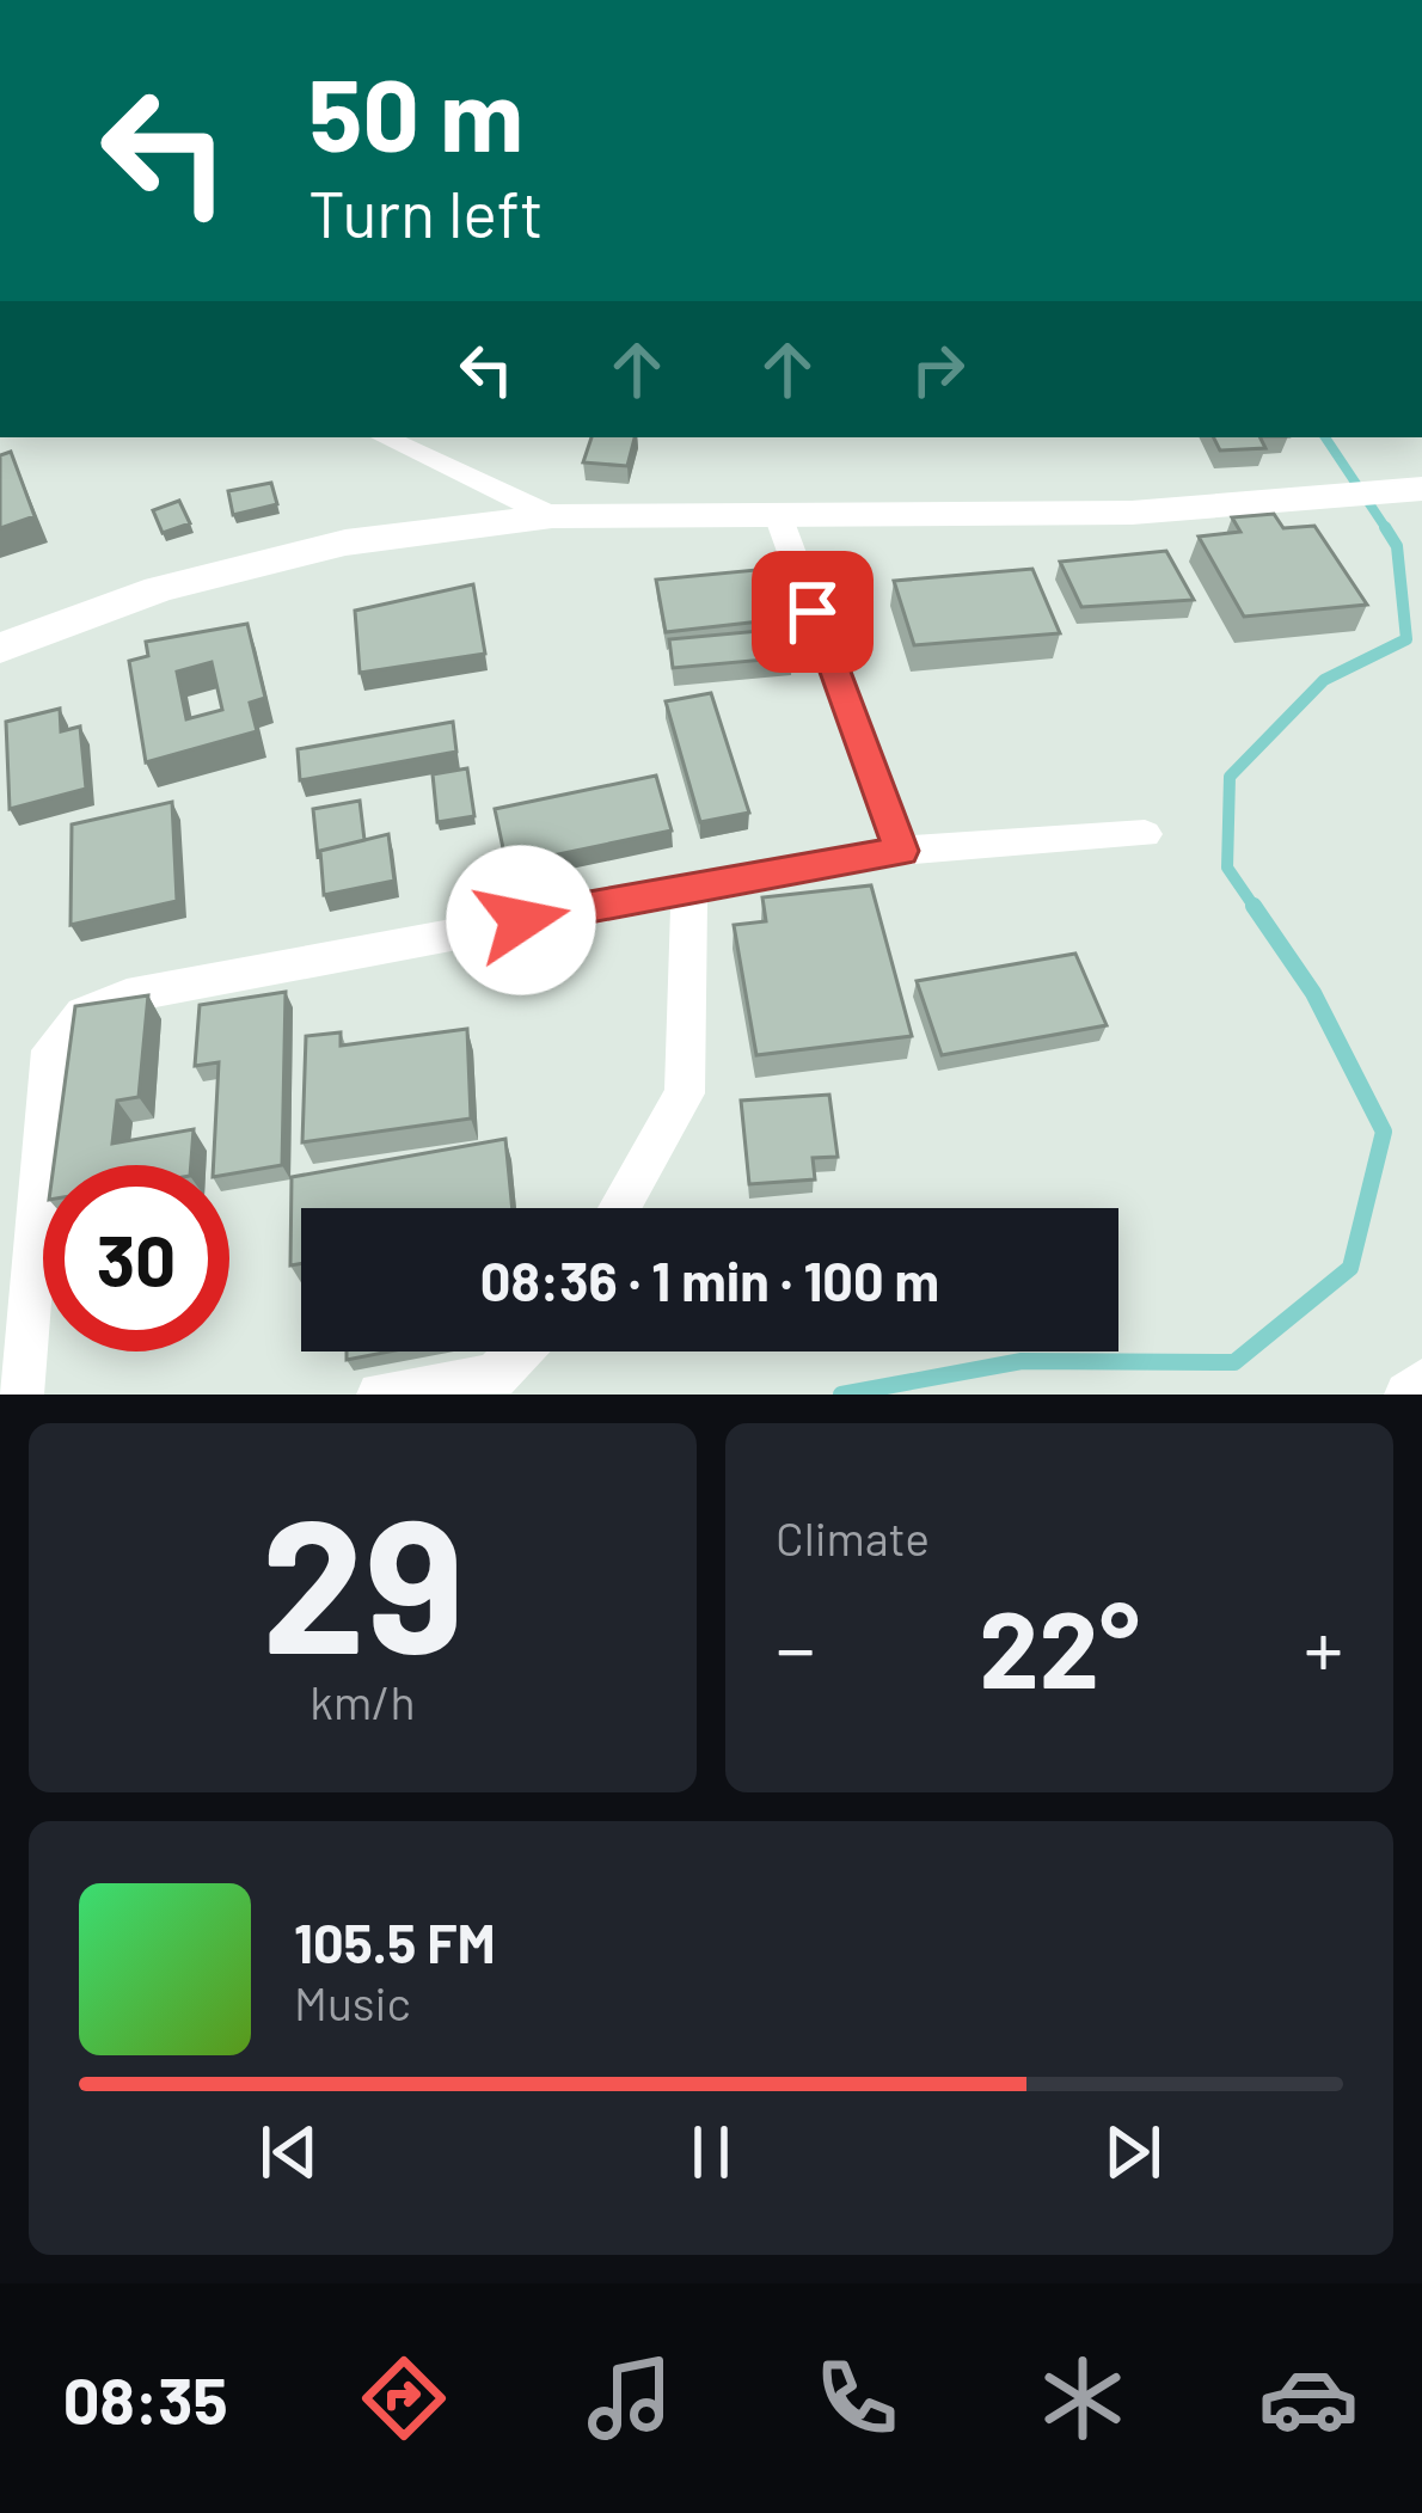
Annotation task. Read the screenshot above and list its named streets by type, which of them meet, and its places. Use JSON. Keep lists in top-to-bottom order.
{
  "page": {
    "turn": ["50 m", "Turn left"],
    "limit": "30",
    "trip": "08:36 · 1 min · 100 m",
    "tile": [
      ["29", "km/h"],
      "Climate"
    ],
    "heat": ["−", "22°", "+"],
    "song": ["105.5 FM", "Music"],
    "tabs": "08:35"
  }
}
